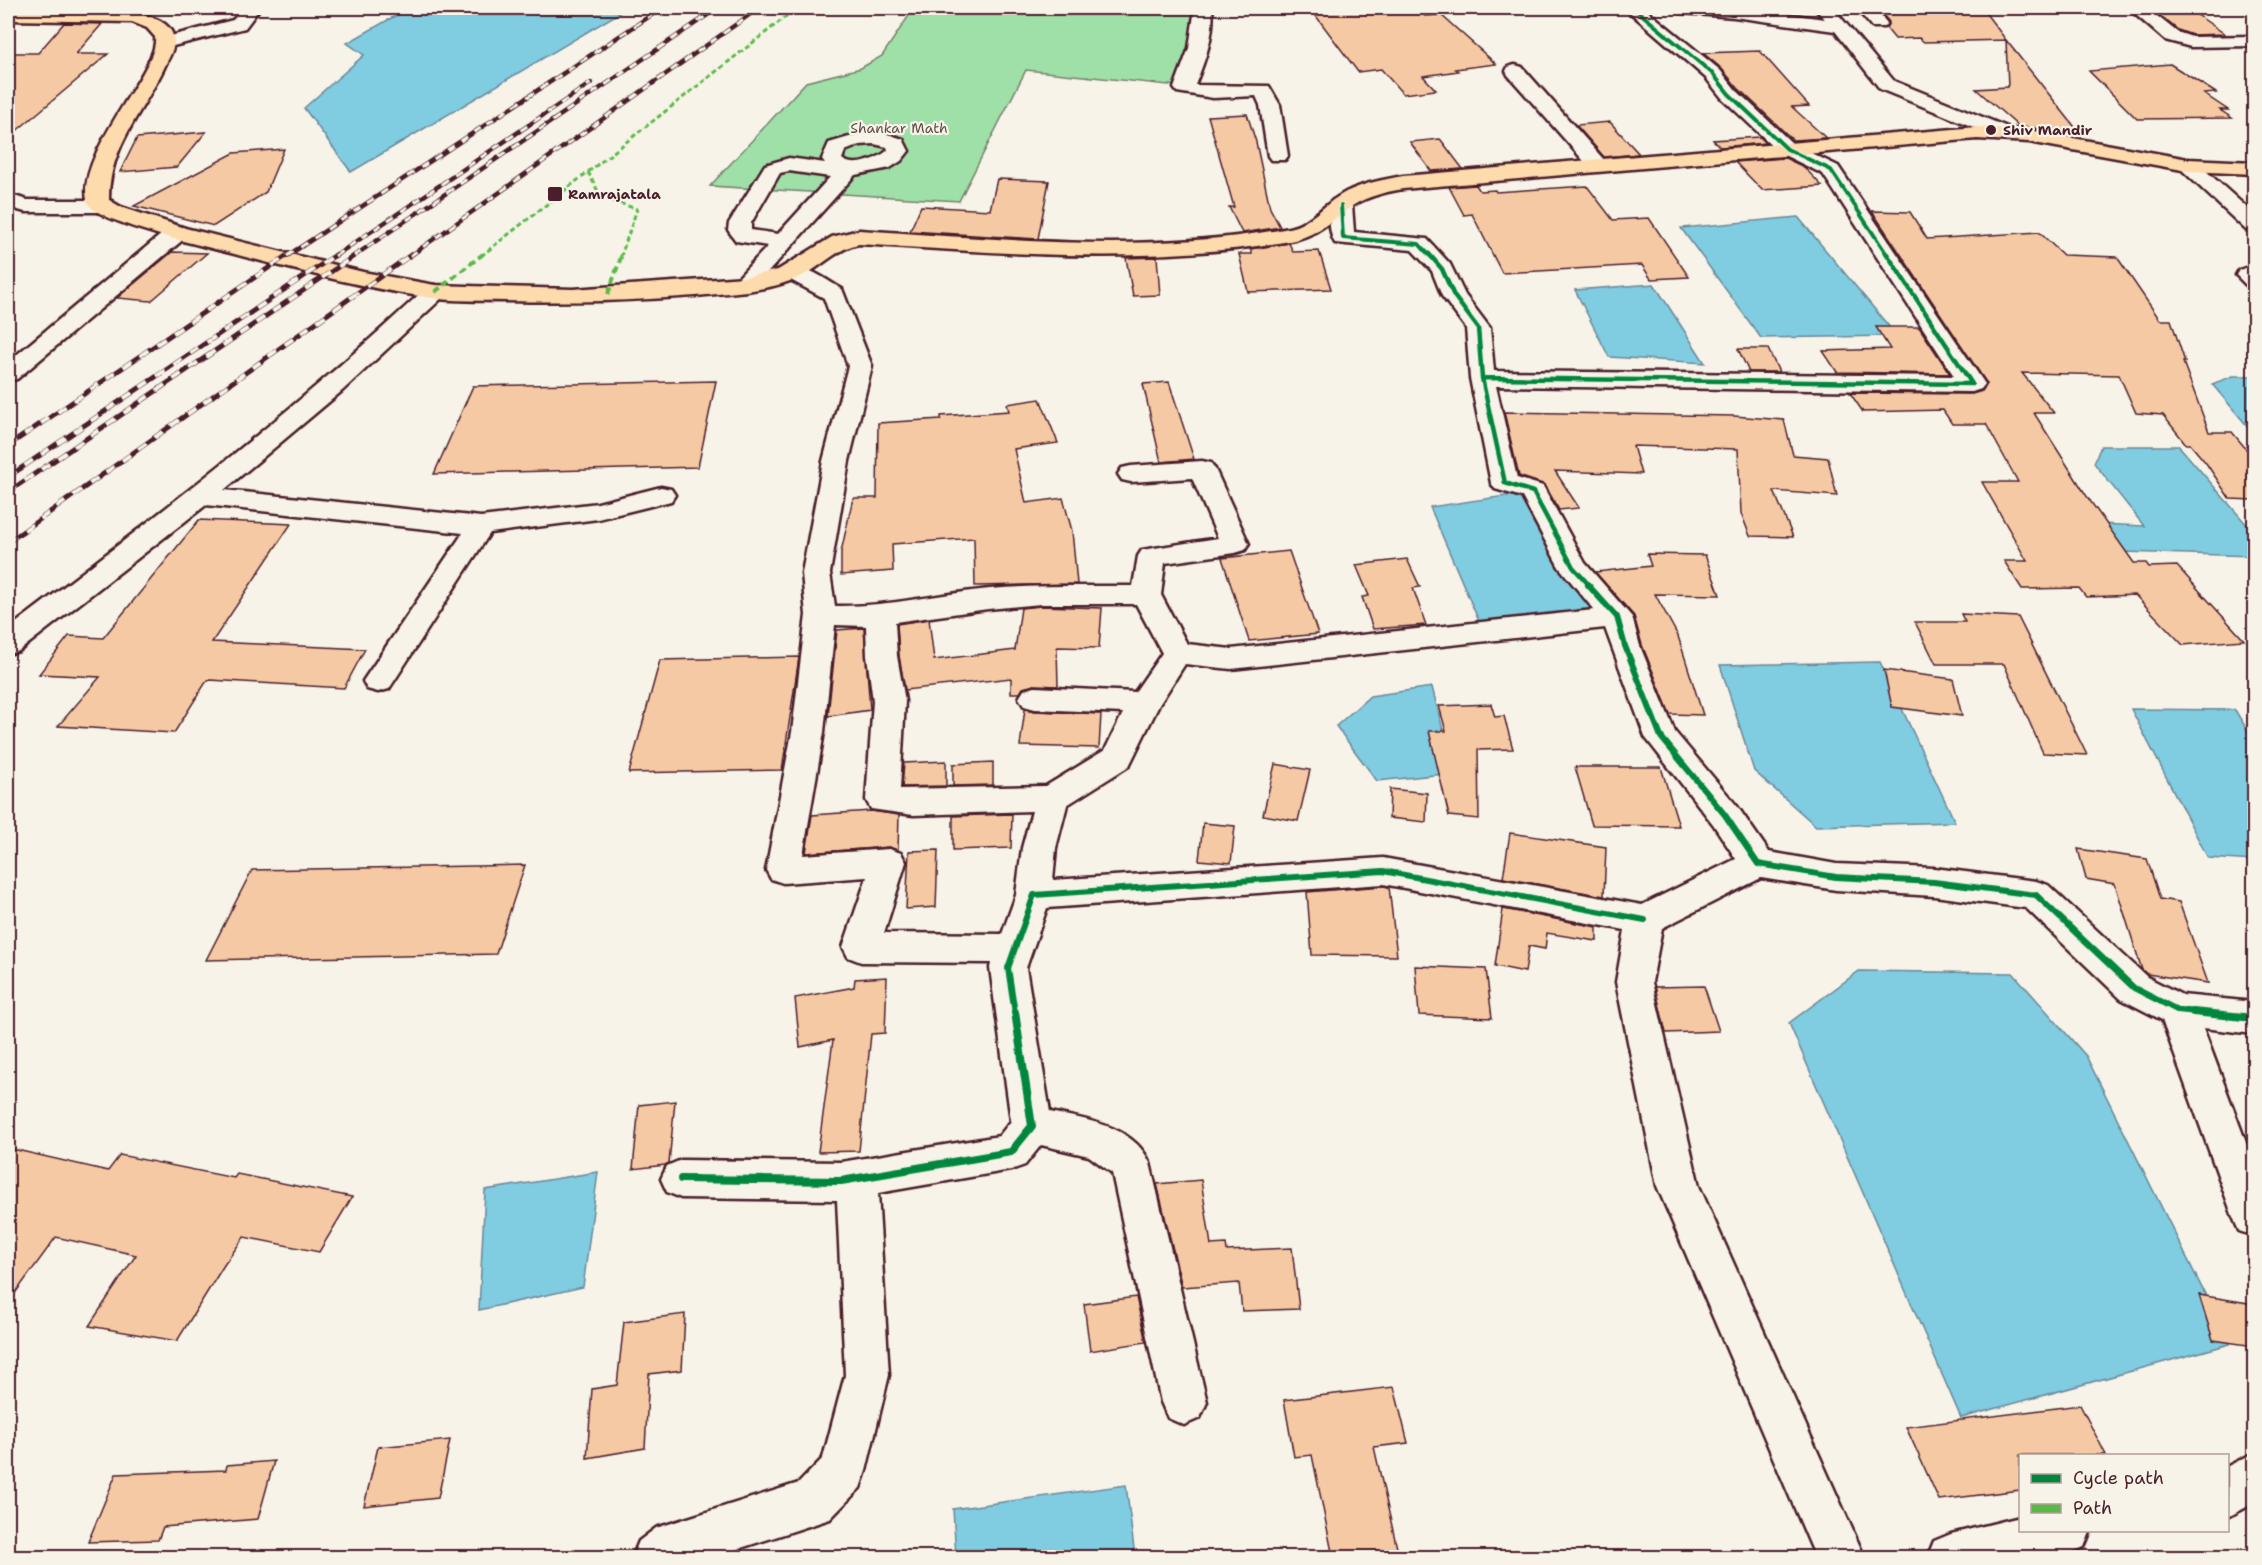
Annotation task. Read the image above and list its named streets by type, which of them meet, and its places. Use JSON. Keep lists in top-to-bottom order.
{
  "parks": ["Shankar Math"],
  "places": {
    "other": ["Shiv Mandir"],
    "transit": ["Ramrajatala"]
  },
  "legend": ["Cycle path", "Path"]
}
